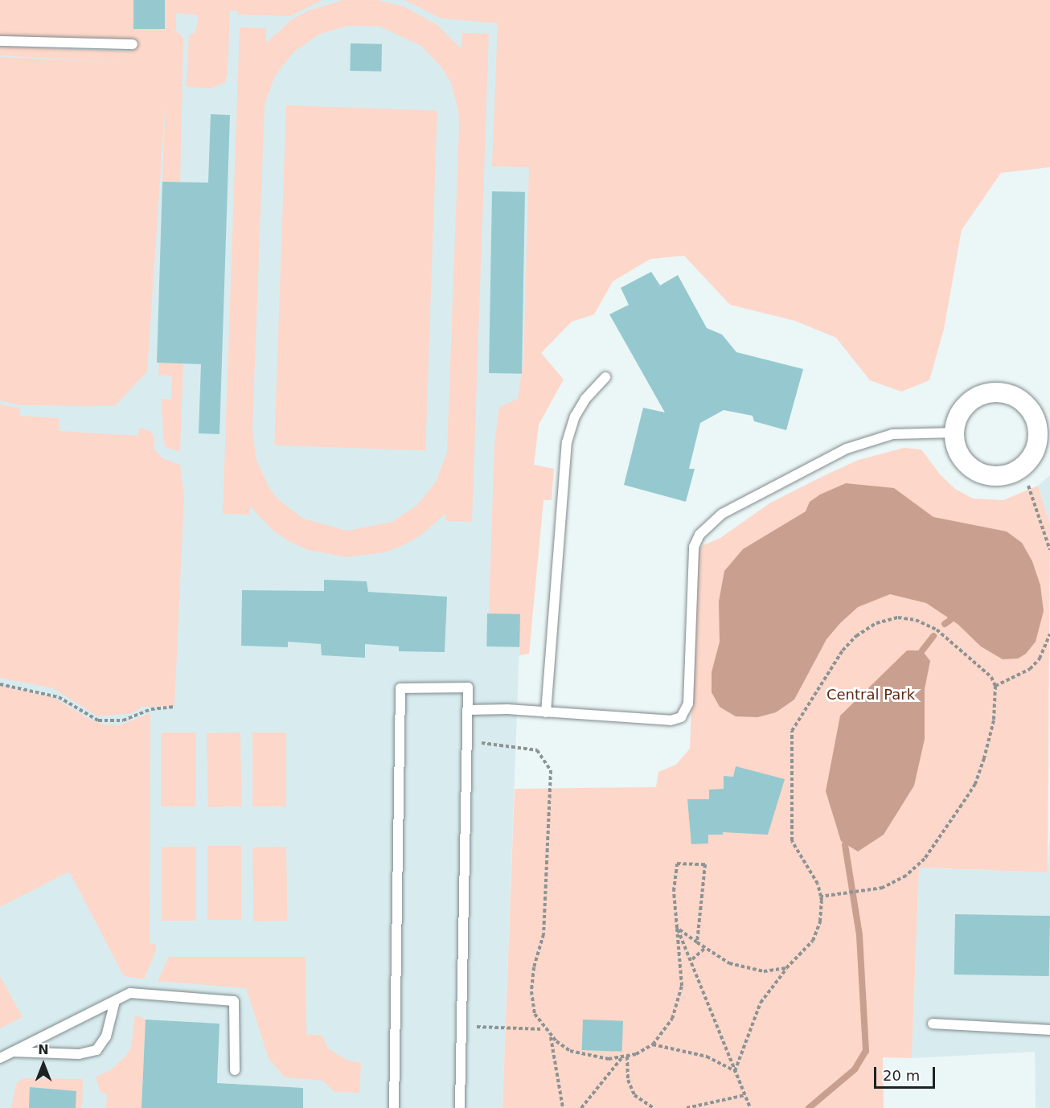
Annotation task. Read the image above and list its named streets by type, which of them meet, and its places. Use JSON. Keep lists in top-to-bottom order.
{
  "parks": ["Central Park"],
  "scale_bar": "20 m",
  "north": "top"
}
